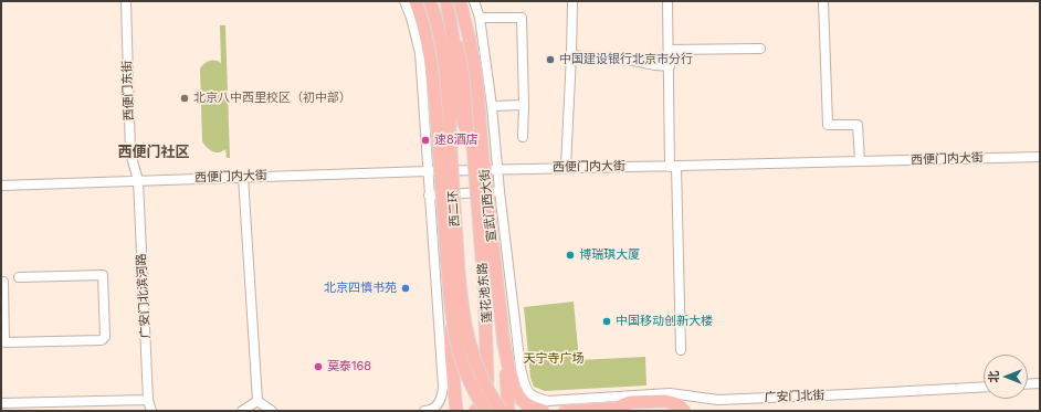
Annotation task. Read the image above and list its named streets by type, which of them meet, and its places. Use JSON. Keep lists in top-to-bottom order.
{
  "streets": {
    "highway": ["宣武门西大街", "西二环", "莲花池东路"],
    "street": [
      "西便门东街",
      "西便门内大街",
      "广安门北滨河路",
      "广安门北街"
    ]
  },
  "crossings": [
    ["西便门东街", "西便门内大街"],
    ["西便门东街", "广安门北滨河路"],
    ["西便门内大街", "宣武门西大街"],
    ["西便门内大街", "广安门北滨河路"],
    ["宣武门西大街", "广安门北街"]
  ],
  "districts": ["西便门社区"],
  "parks": ["天宁寺广场"],
  "places": [
    "中国建设银行北京市分行",
    "北京八中西里校区（初中部）",
    "速8酒店",
    "博瑞琪大厦",
    "北京四慎书苑",
    "中国移动创新大楼",
    "莫泰168"
  ],
  "north": "left"
}
